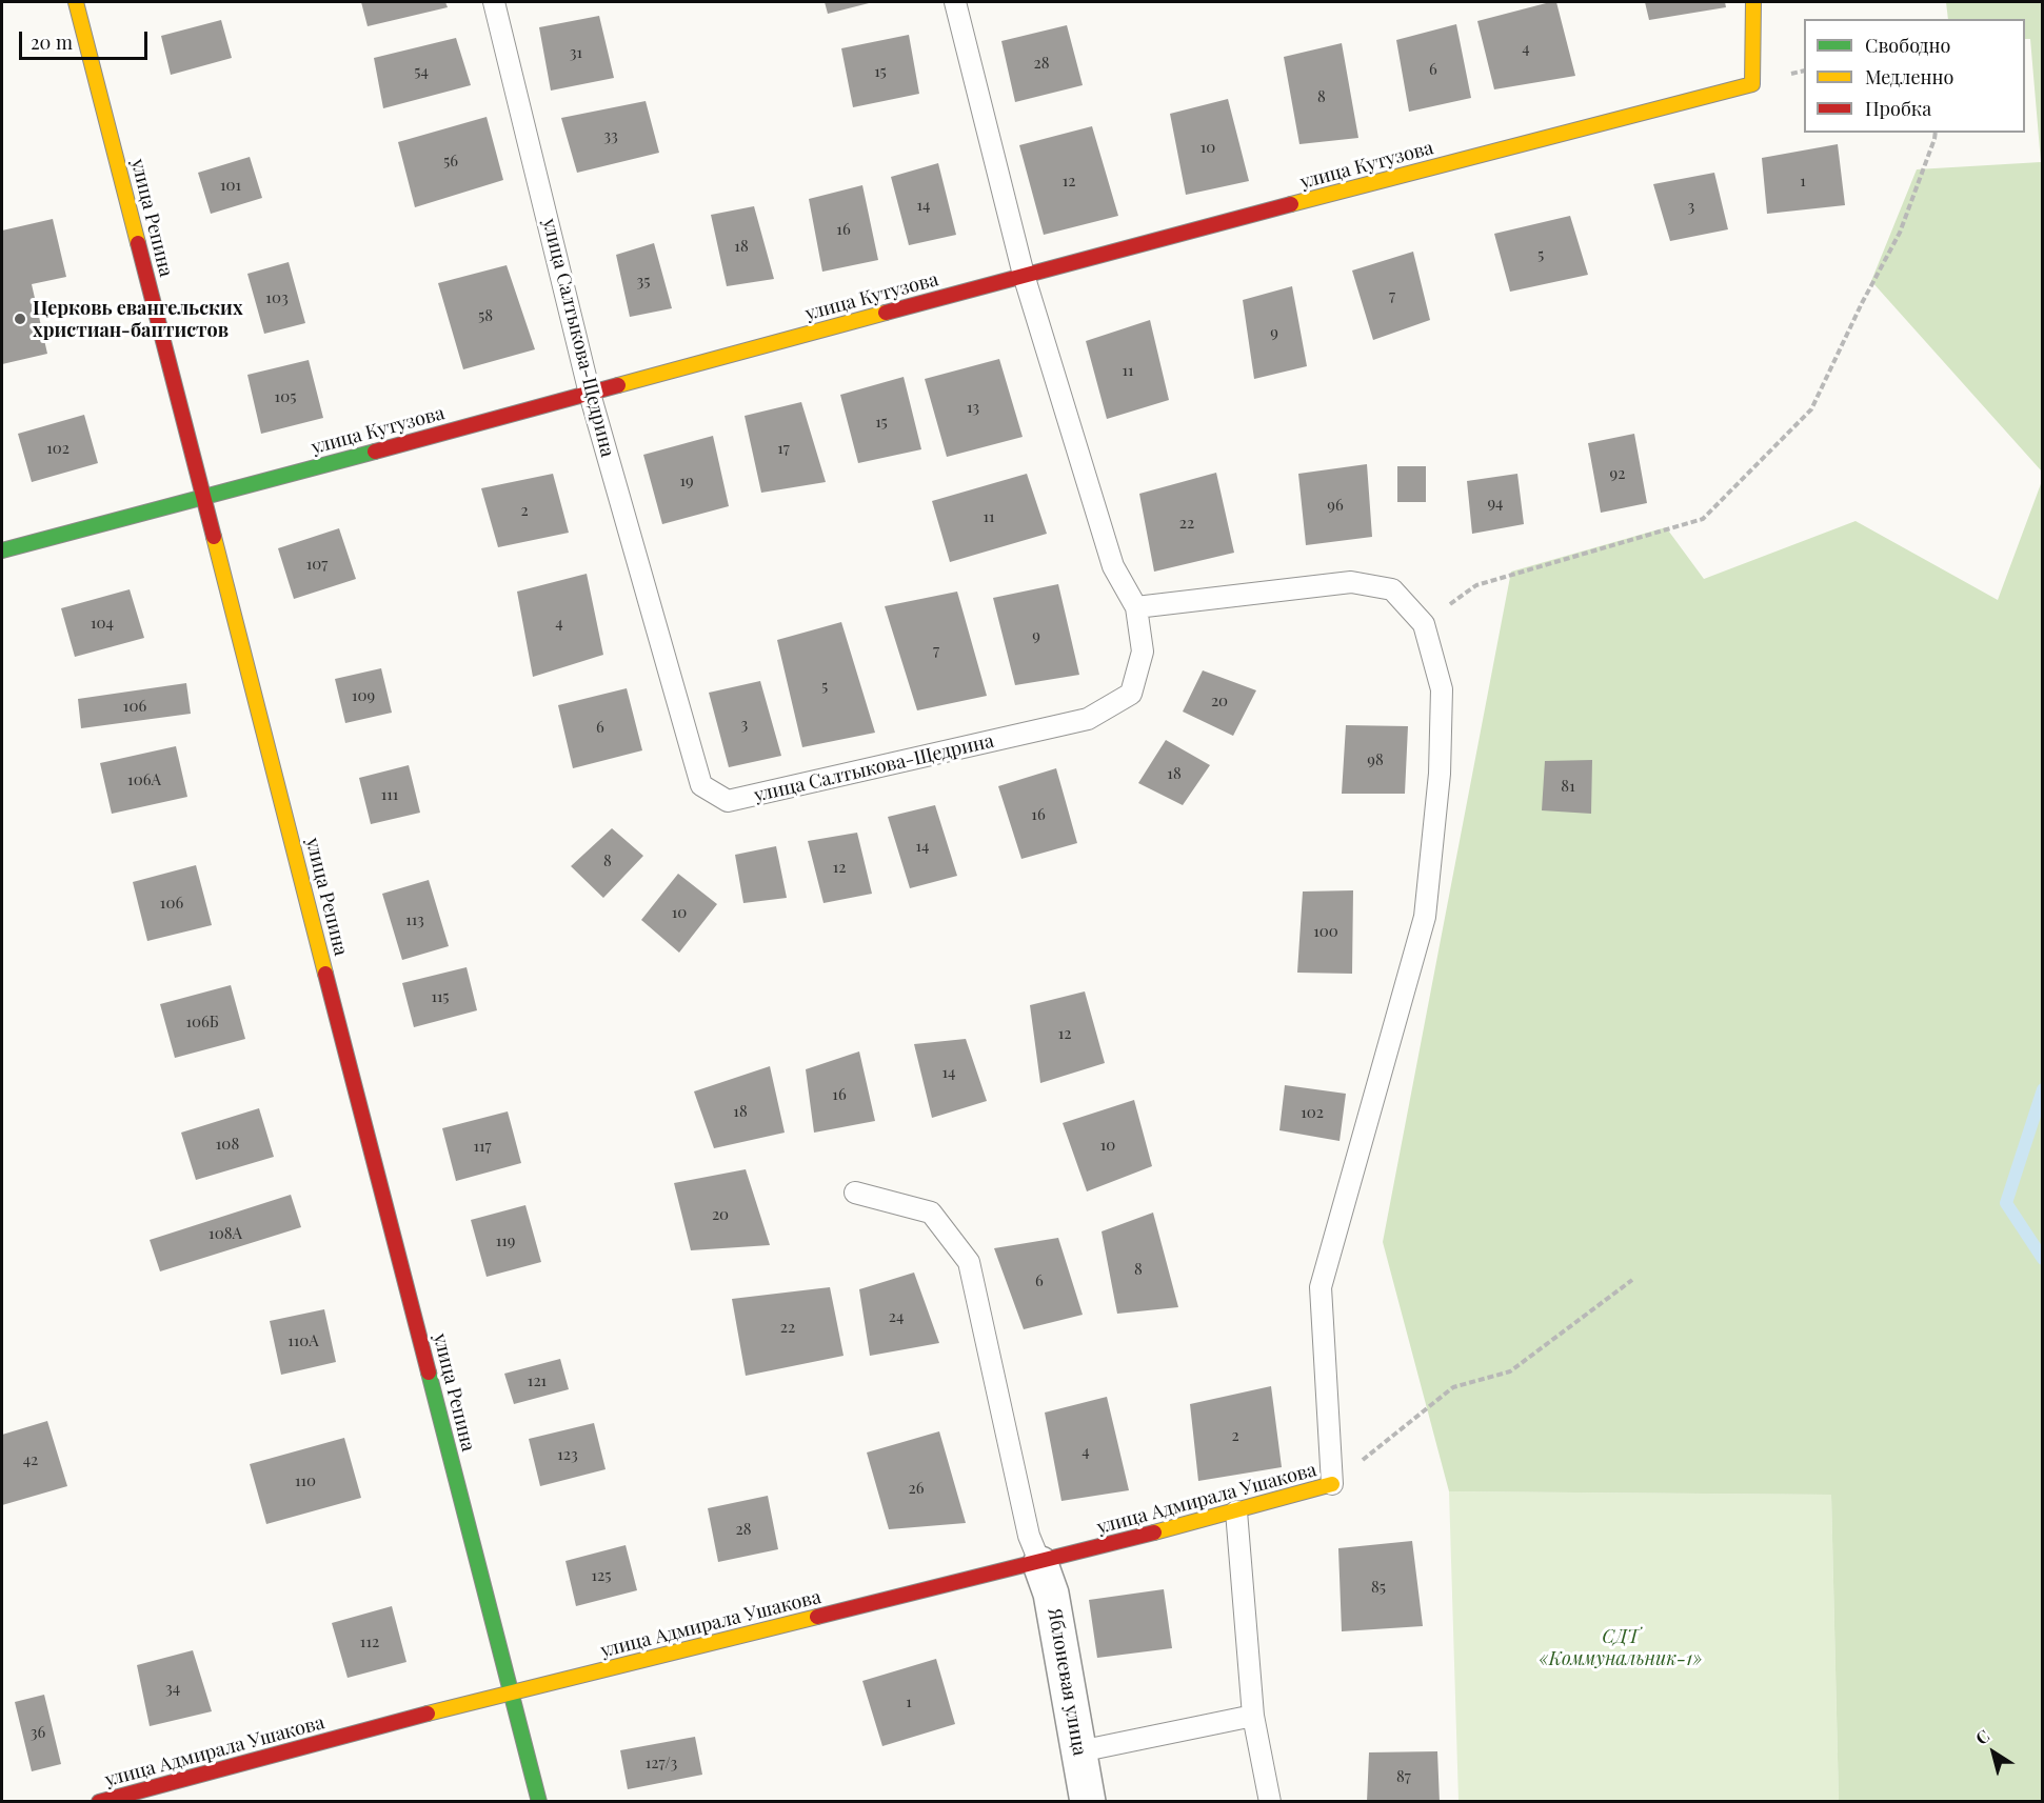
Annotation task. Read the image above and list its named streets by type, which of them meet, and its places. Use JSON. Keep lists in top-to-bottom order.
{
  "streets": {
    "street": [
      "улица Кутузова",
      "улица Репина",
      "улица Адмирала Ушакова",
      "Яблоневая улица"
    ],
    "lane": ["улица Салтыкова-Щедрина"]
  },
  "crossings": [
    ["улица Кутузова", "улица Репина"],
    ["улица Кутузова", "улица Салтыкова-Щедрина"],
    ["улица Репина", "улица Адмирала Ушакова"],
    ["улица Адмирала Ушакова", "Яблоневая улица"]
  ],
  "parks": ["СДТ «Коммунальник-1»"],
  "places": ["Церковь евангельских христиан-баптистов"],
  "house_numbers": [
    "4",
    "31",
    "28",
    "6",
    "54",
    "15",
    "8",
    "33",
    "10",
    "56",
    "12",
    "1",
    "101",
    "14",
    "3",
    "16",
    "18",
    "5",
    "35",
    "7",
    "103",
    "58",
    "9",
    "11",
    "105",
    "13",
    "15",
    "102",
    "17",
    "92",
    "19",
    "94",
    "96",
    "2",
    "11",
    "22",
    "107",
    "104",
    "4",
    "9",
    "7",
    "5",
    "109",
    "20",
    "106",
    "3",
    "6",
    "98",
    "18",
    "106А",
    "81",
    "111",
    "16",
    "14",
    "8",
    "12",
    "106",
    "10",
    "113",
    "100",
    "115",
    "106Б",
    "12",
    "14",
    "16",
    "18",
    "102",
    "108",
    "10",
    "117",
    "20",
    "108А",
    "119",
    "8",
    "6",
    "24",
    "22",
    "110А",
    "121",
    "2",
    "4",
    "123",
    "42",
    "110",
    "26",
    "28",
    "125",
    "85",
    "112",
    "34",
    "1",
    "36",
    "127/3",
    "87"
  ],
  "legend": ["Свободно", "Медленно", "Пробка"],
  "scale_bar": "20 m",
  "north": "top left"
}
